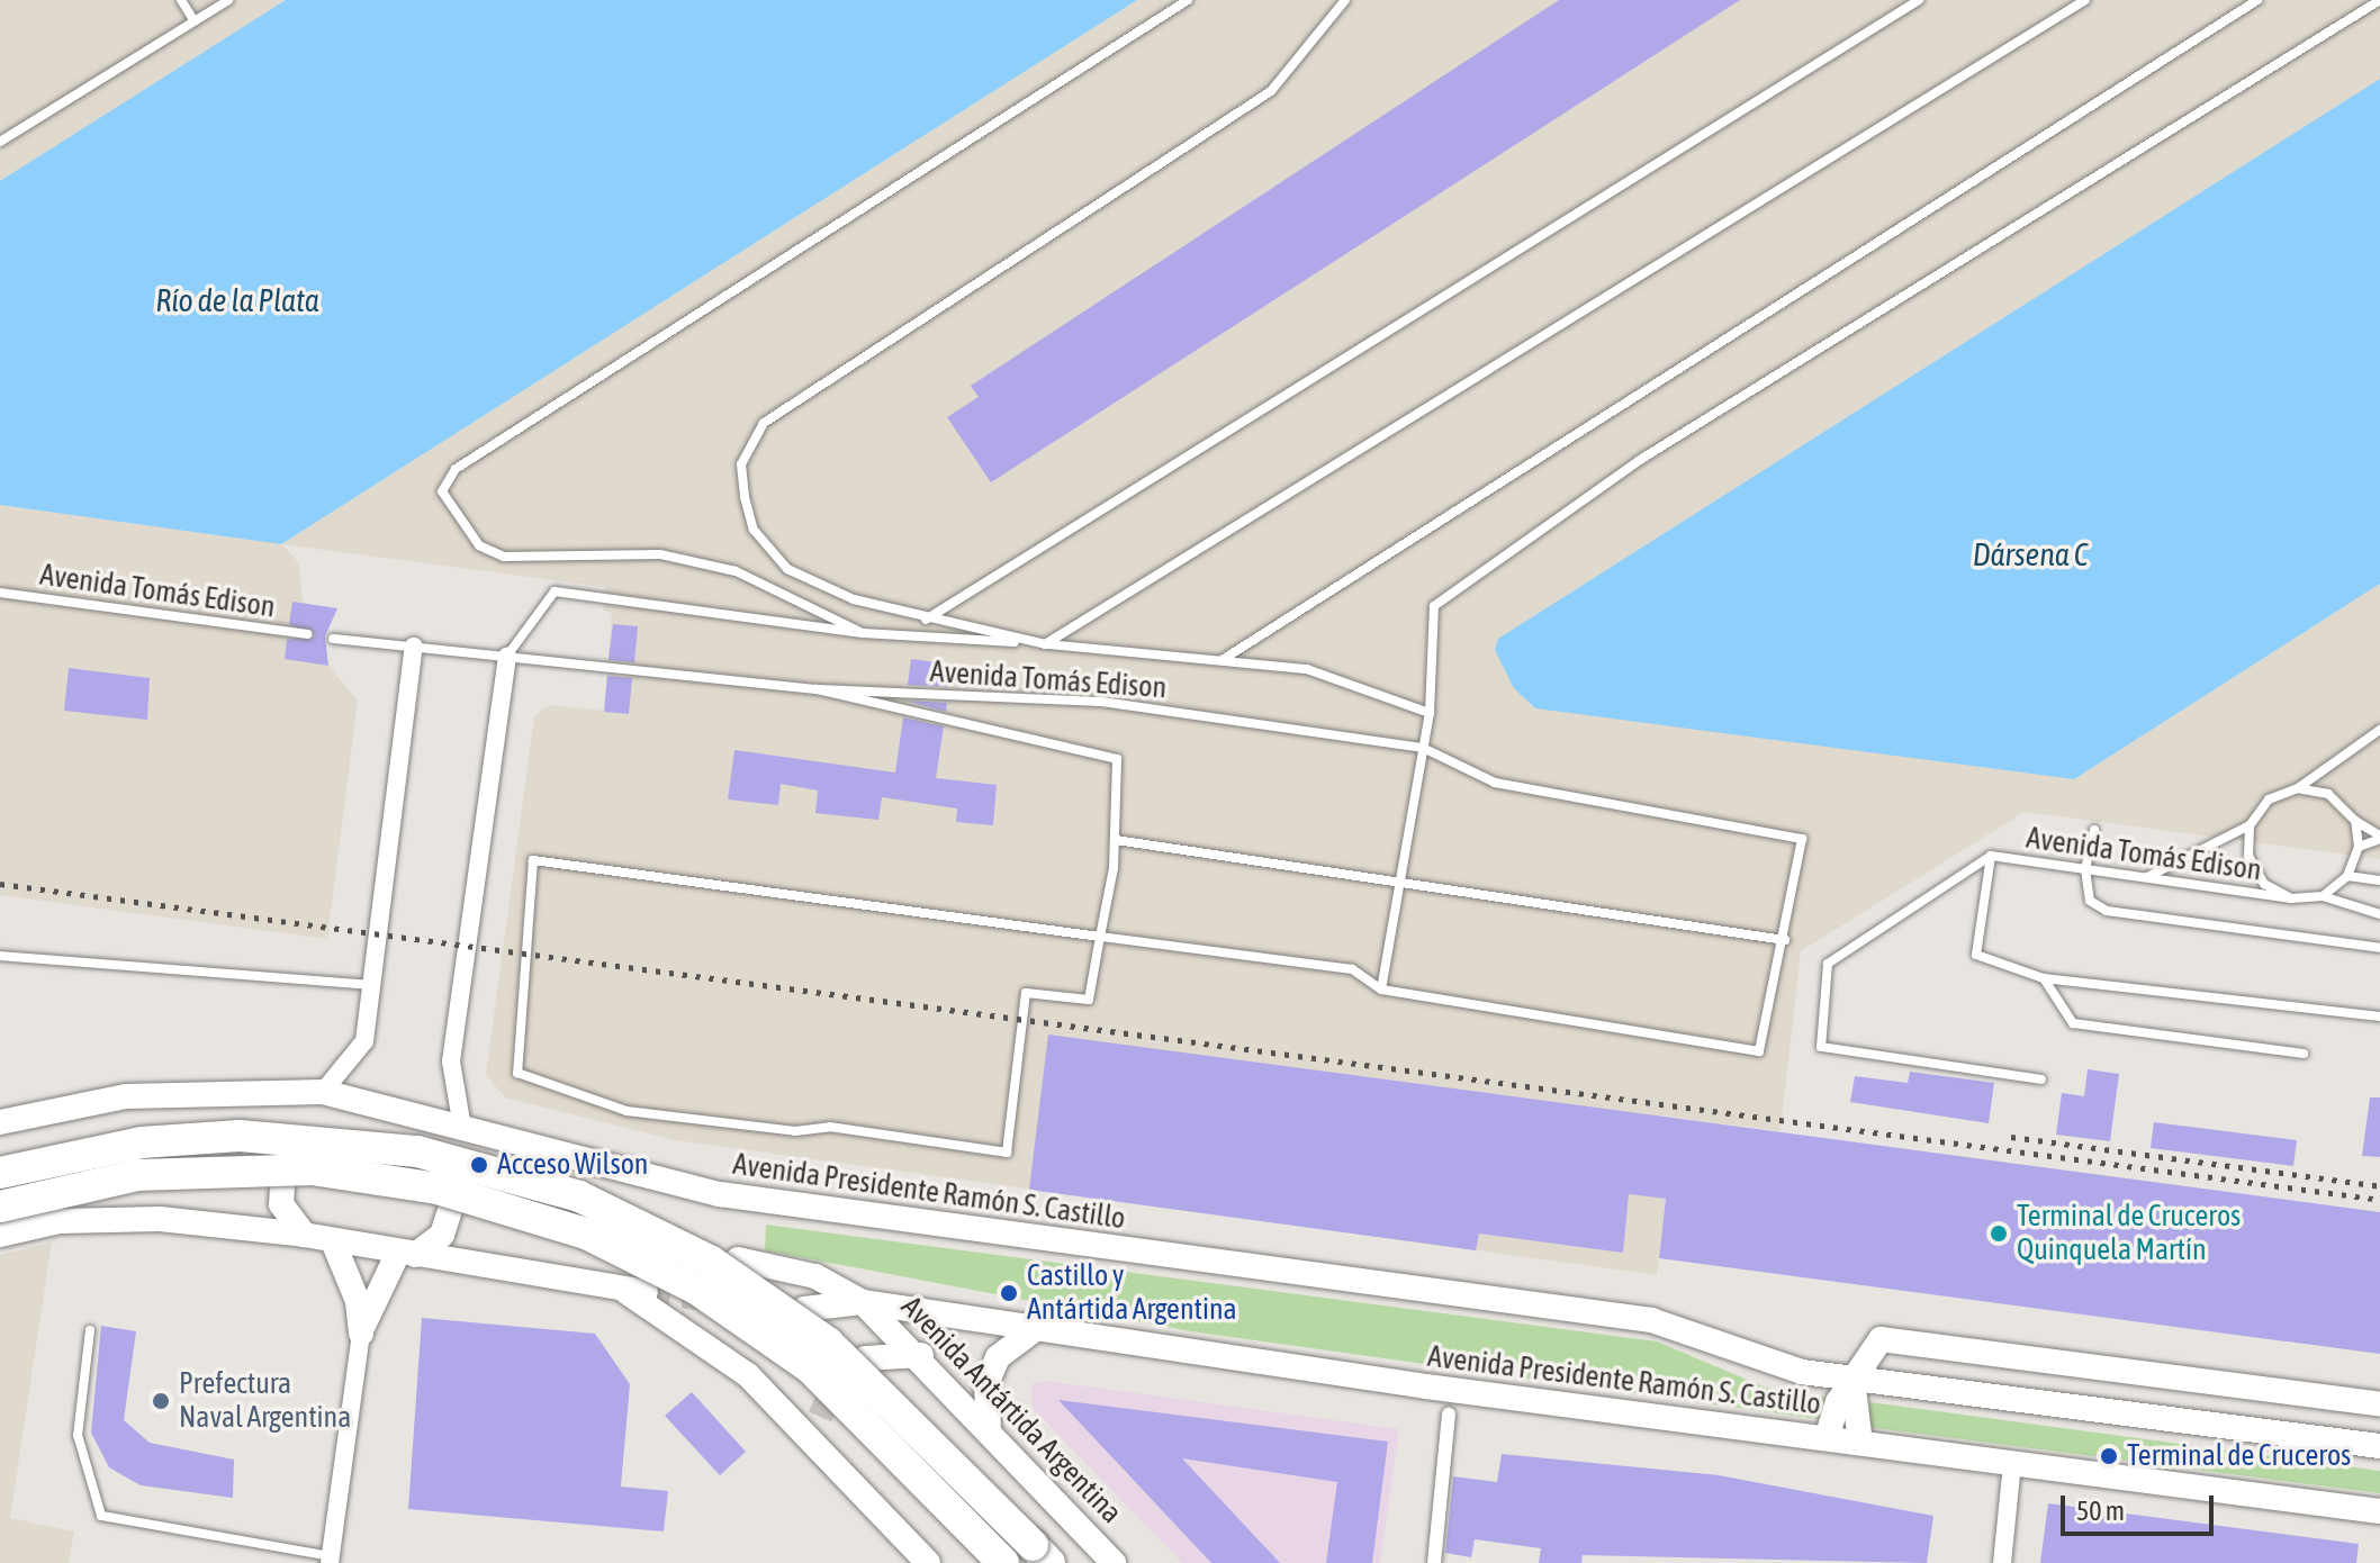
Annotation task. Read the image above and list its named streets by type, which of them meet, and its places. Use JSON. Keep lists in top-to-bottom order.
{
  "streets": {
    "main road": ["Avenida Presidente Ramón S. Castillo", "Avenida Antártida Argentina"],
    "lane": ["Avenida Tomás Edison"]
  },
  "crossings": [
    ["Avenida Presidente Ramón S. Castillo", "Avenida Antártida Argentina"]
  ],
  "water": ["Río de la Plata", "Dársena C"],
  "places": [
    "Acceso Wilson",
    "Terminal de Cruceros Quinquela Martín",
    "Castillo y Antártida Argentina",
    "Prefectura Naval Argentina",
    "Terminal de Cruceros"
  ],
  "scale_bar": "50 m"
}
